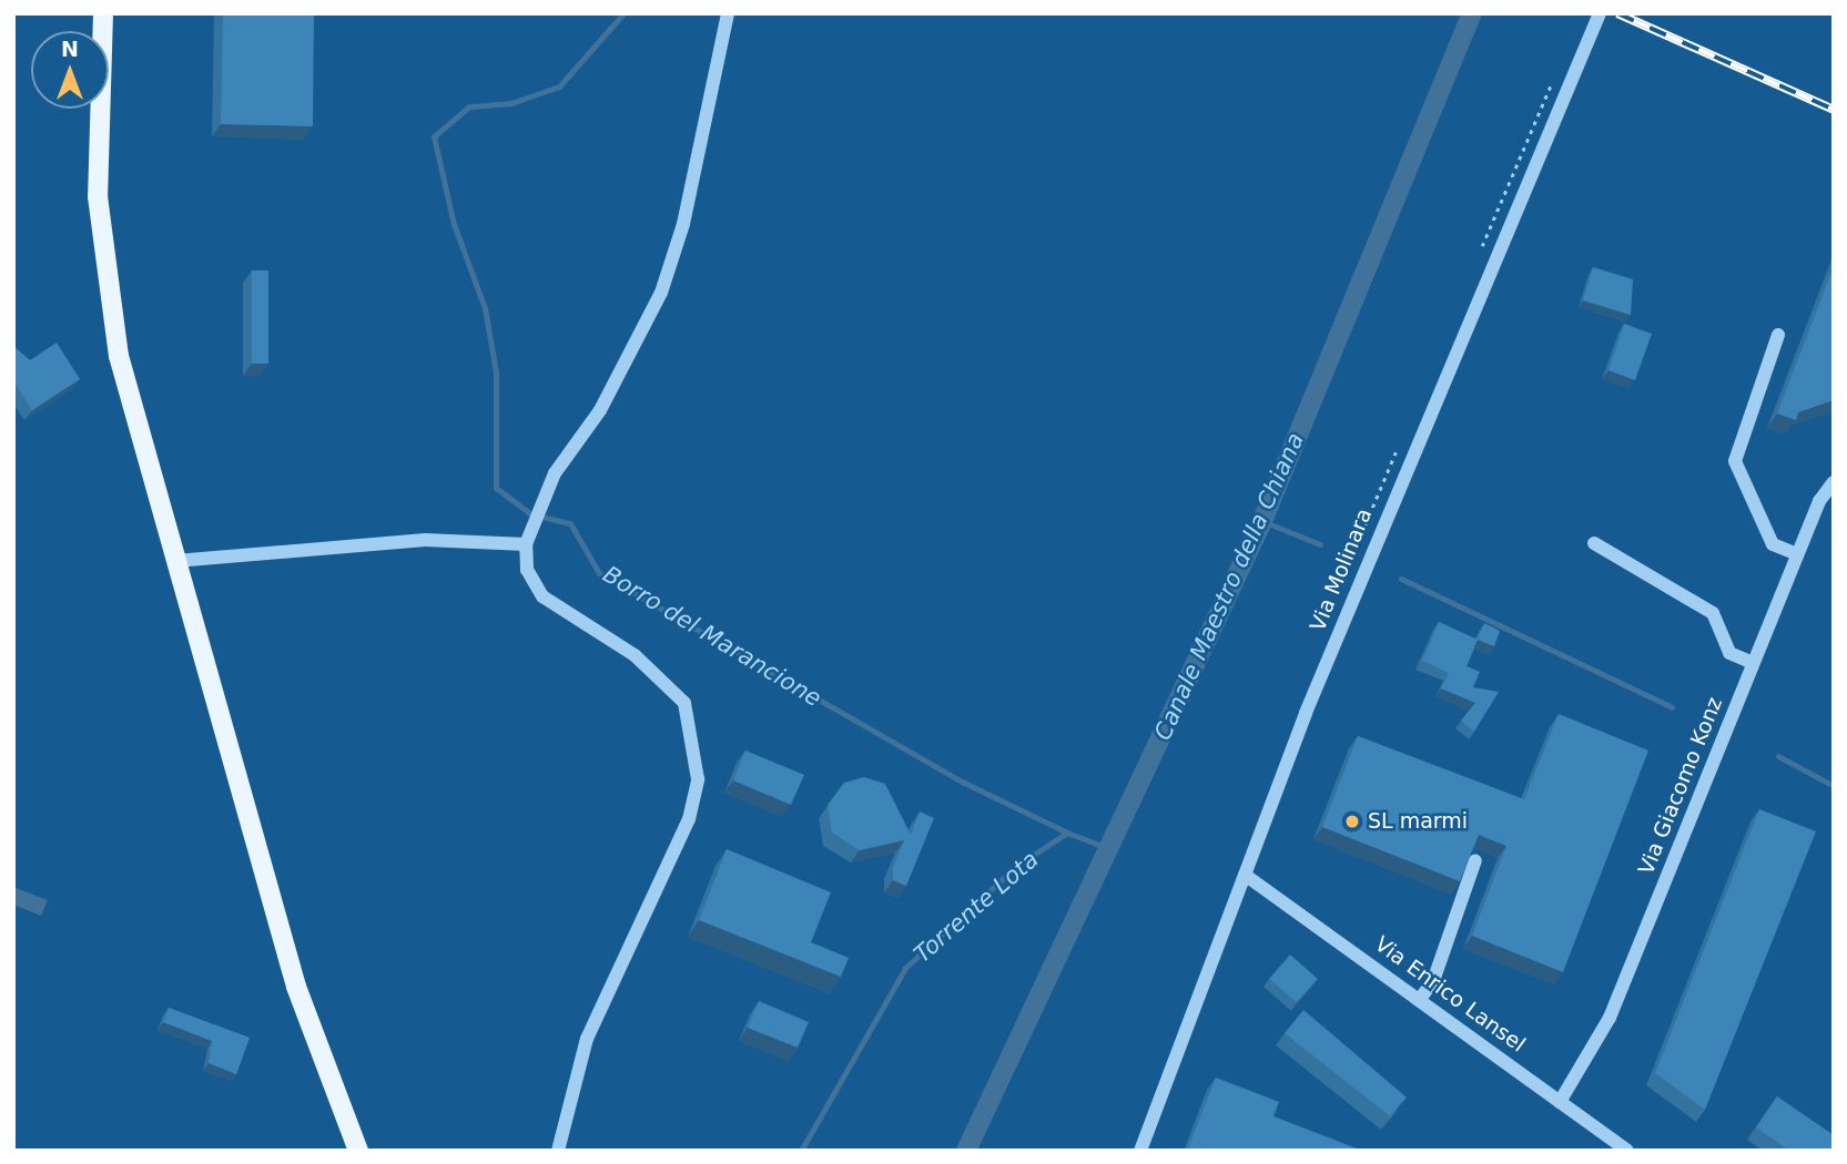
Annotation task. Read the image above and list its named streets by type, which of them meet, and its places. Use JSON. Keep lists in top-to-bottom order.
{
  "streets": {
    "street": ["Via Molinara", "Via Giacomo Konz", "Via Enrico Lansel"]
  },
  "crossings": [
    ["Via Molinara", "Via Enrico Lansel"],
    ["Via Giacomo Konz", "Via Enrico Lansel"]
  ],
  "water": ["Canale Maestro della Chiana", "Borro del Marancione", "Torrente Lota"],
  "places": ["SL marmi"],
  "north": "top"
}
